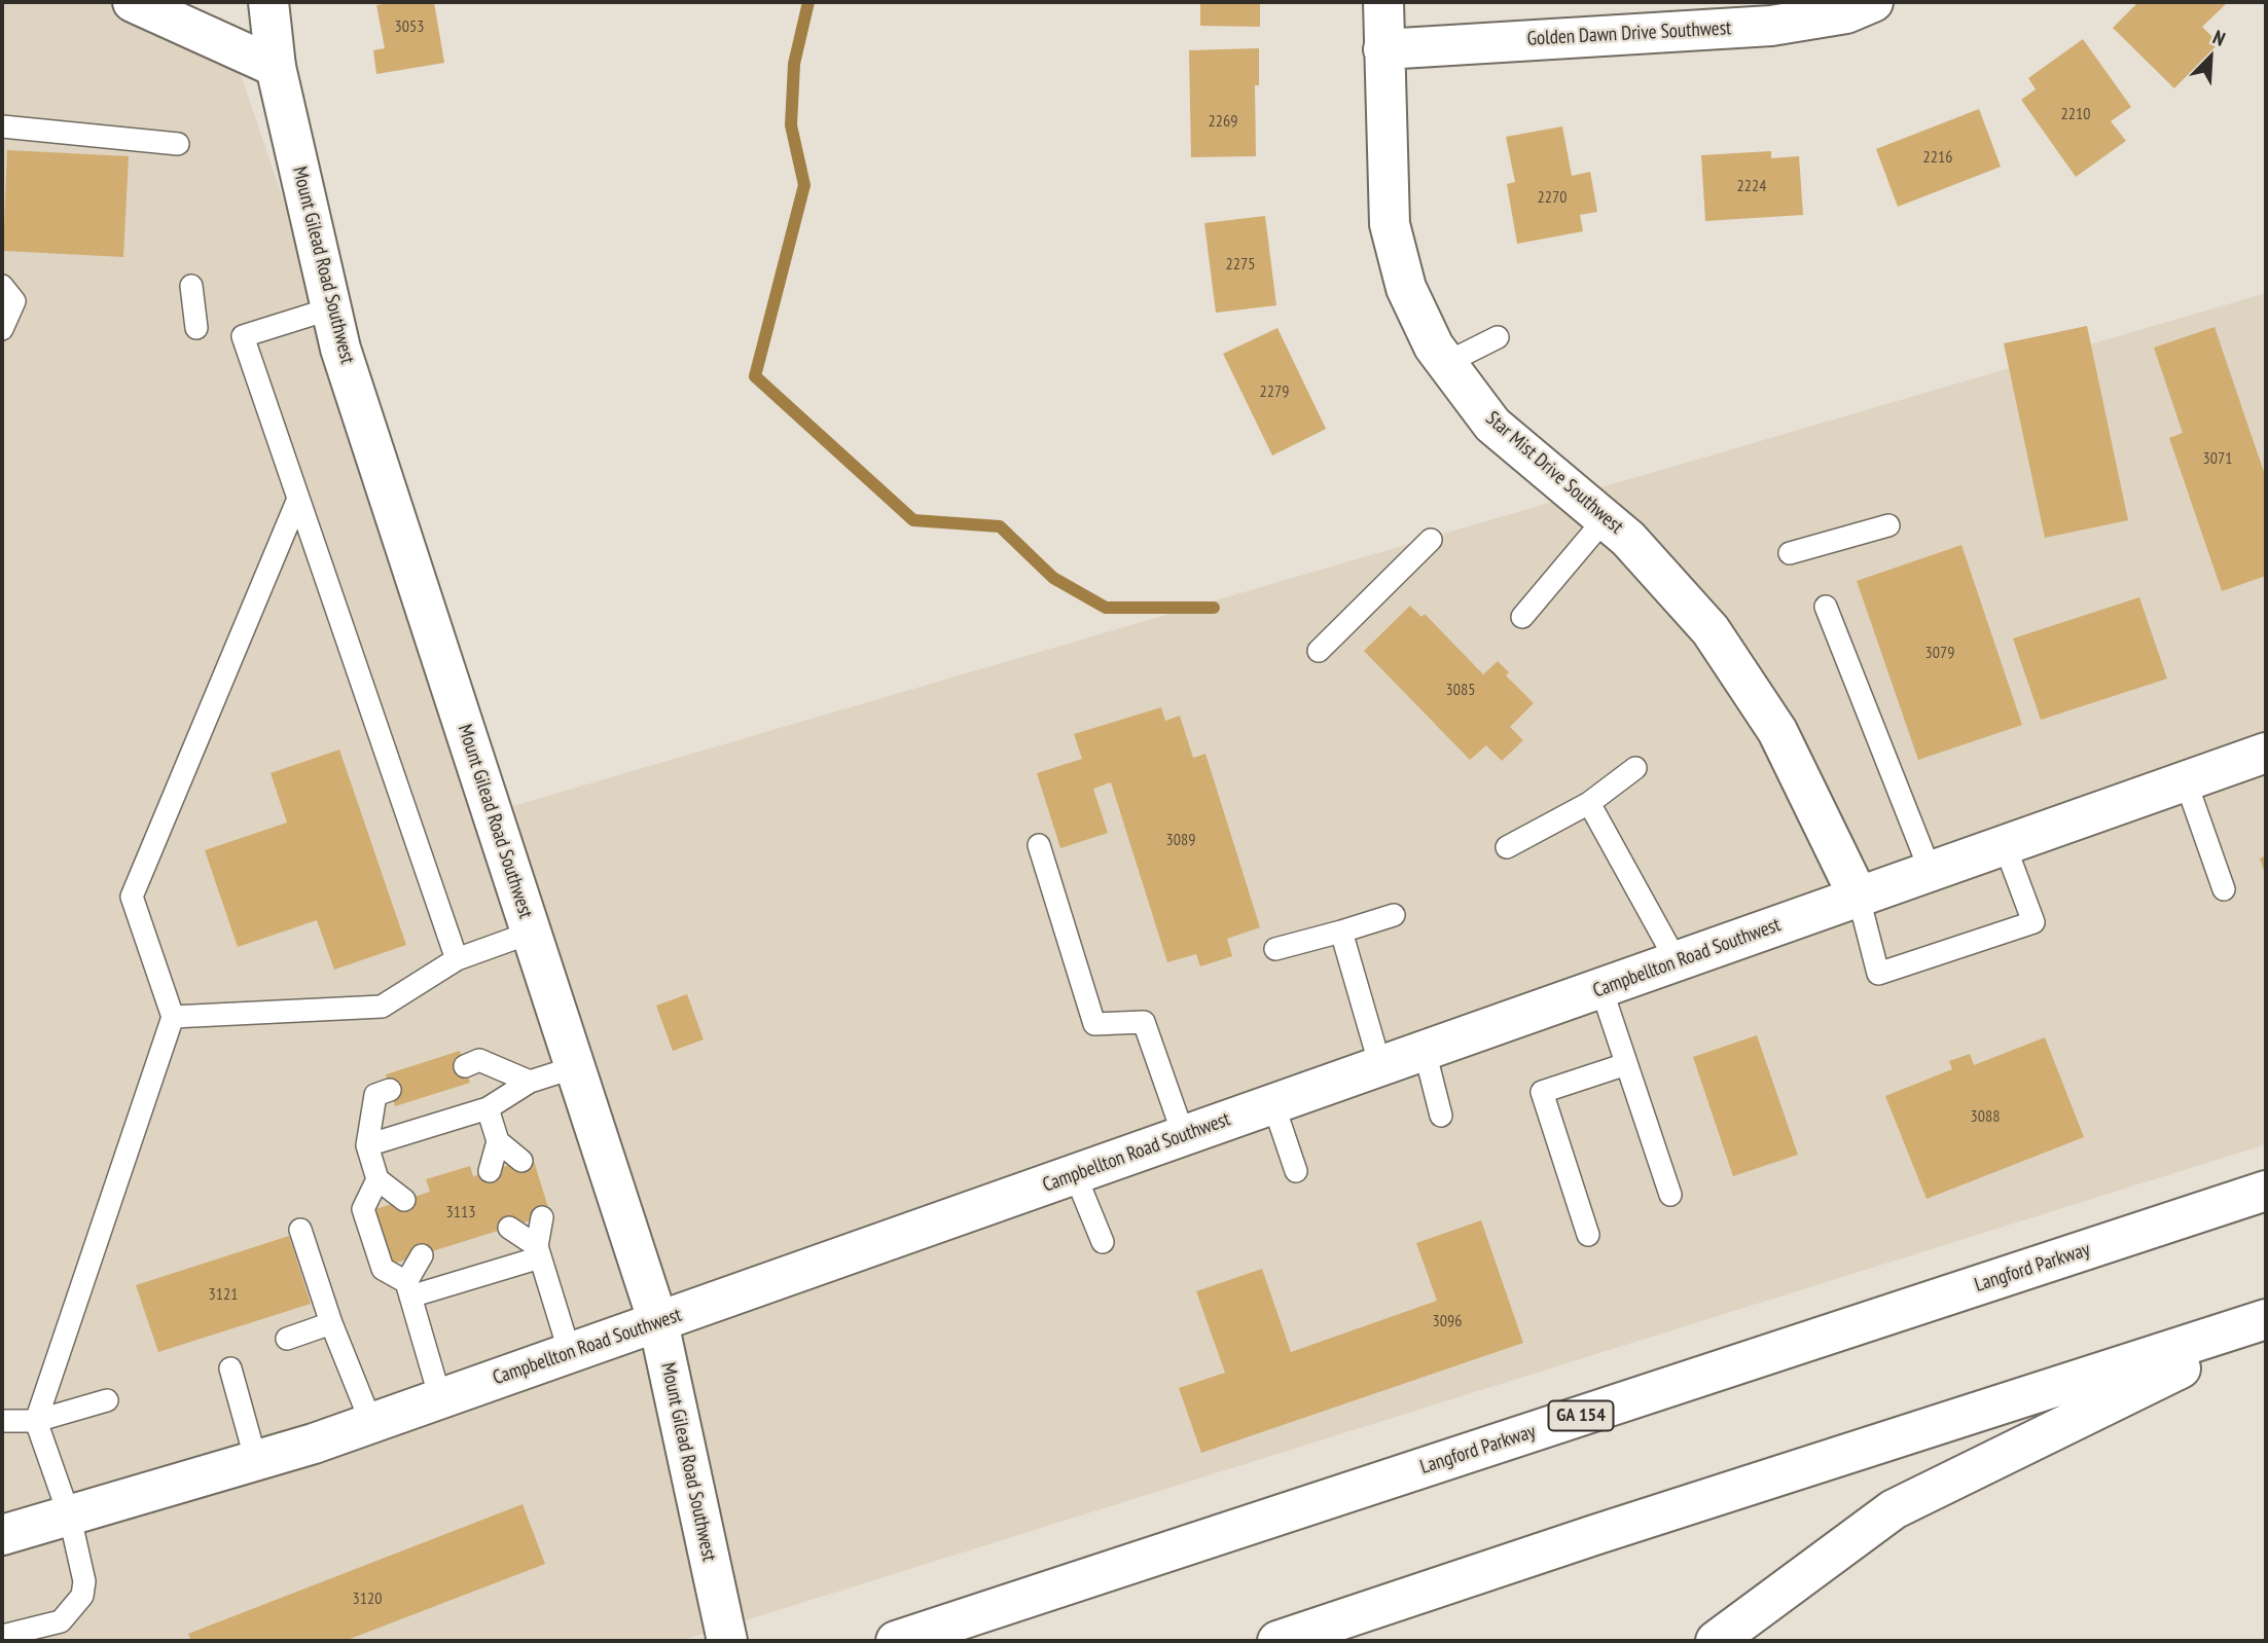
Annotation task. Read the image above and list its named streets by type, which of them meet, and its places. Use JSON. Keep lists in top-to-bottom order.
{
  "streets": {
    "main road": [
      "Golden Dawn Drive Southwest",
      "Mount Gilead Road Southwest",
      "Star Mist Drive Southwest",
      "Campbellton Road Southwest",
      "Langford Parkway",
      "GA 154"
    ]
  },
  "crossings": [
    ["Golden Dawn Drive Southwest", "Star Mist Drive Southwest"],
    ["Mount Gilead Road Southwest", "Campbellton Road Southwest"],
    ["Star Mist Drive Southwest", "Campbellton Road Southwest"]
  ],
  "house_numbers": [
    "3053",
    "2210",
    "2269",
    "2216",
    "2224",
    "2270",
    "2275",
    "2279",
    "3071",
    "3079",
    "3085",
    "3089",
    "3088",
    "3113",
    "3121",
    "3096",
    "3120"
  ],
  "north": "top right"
}
